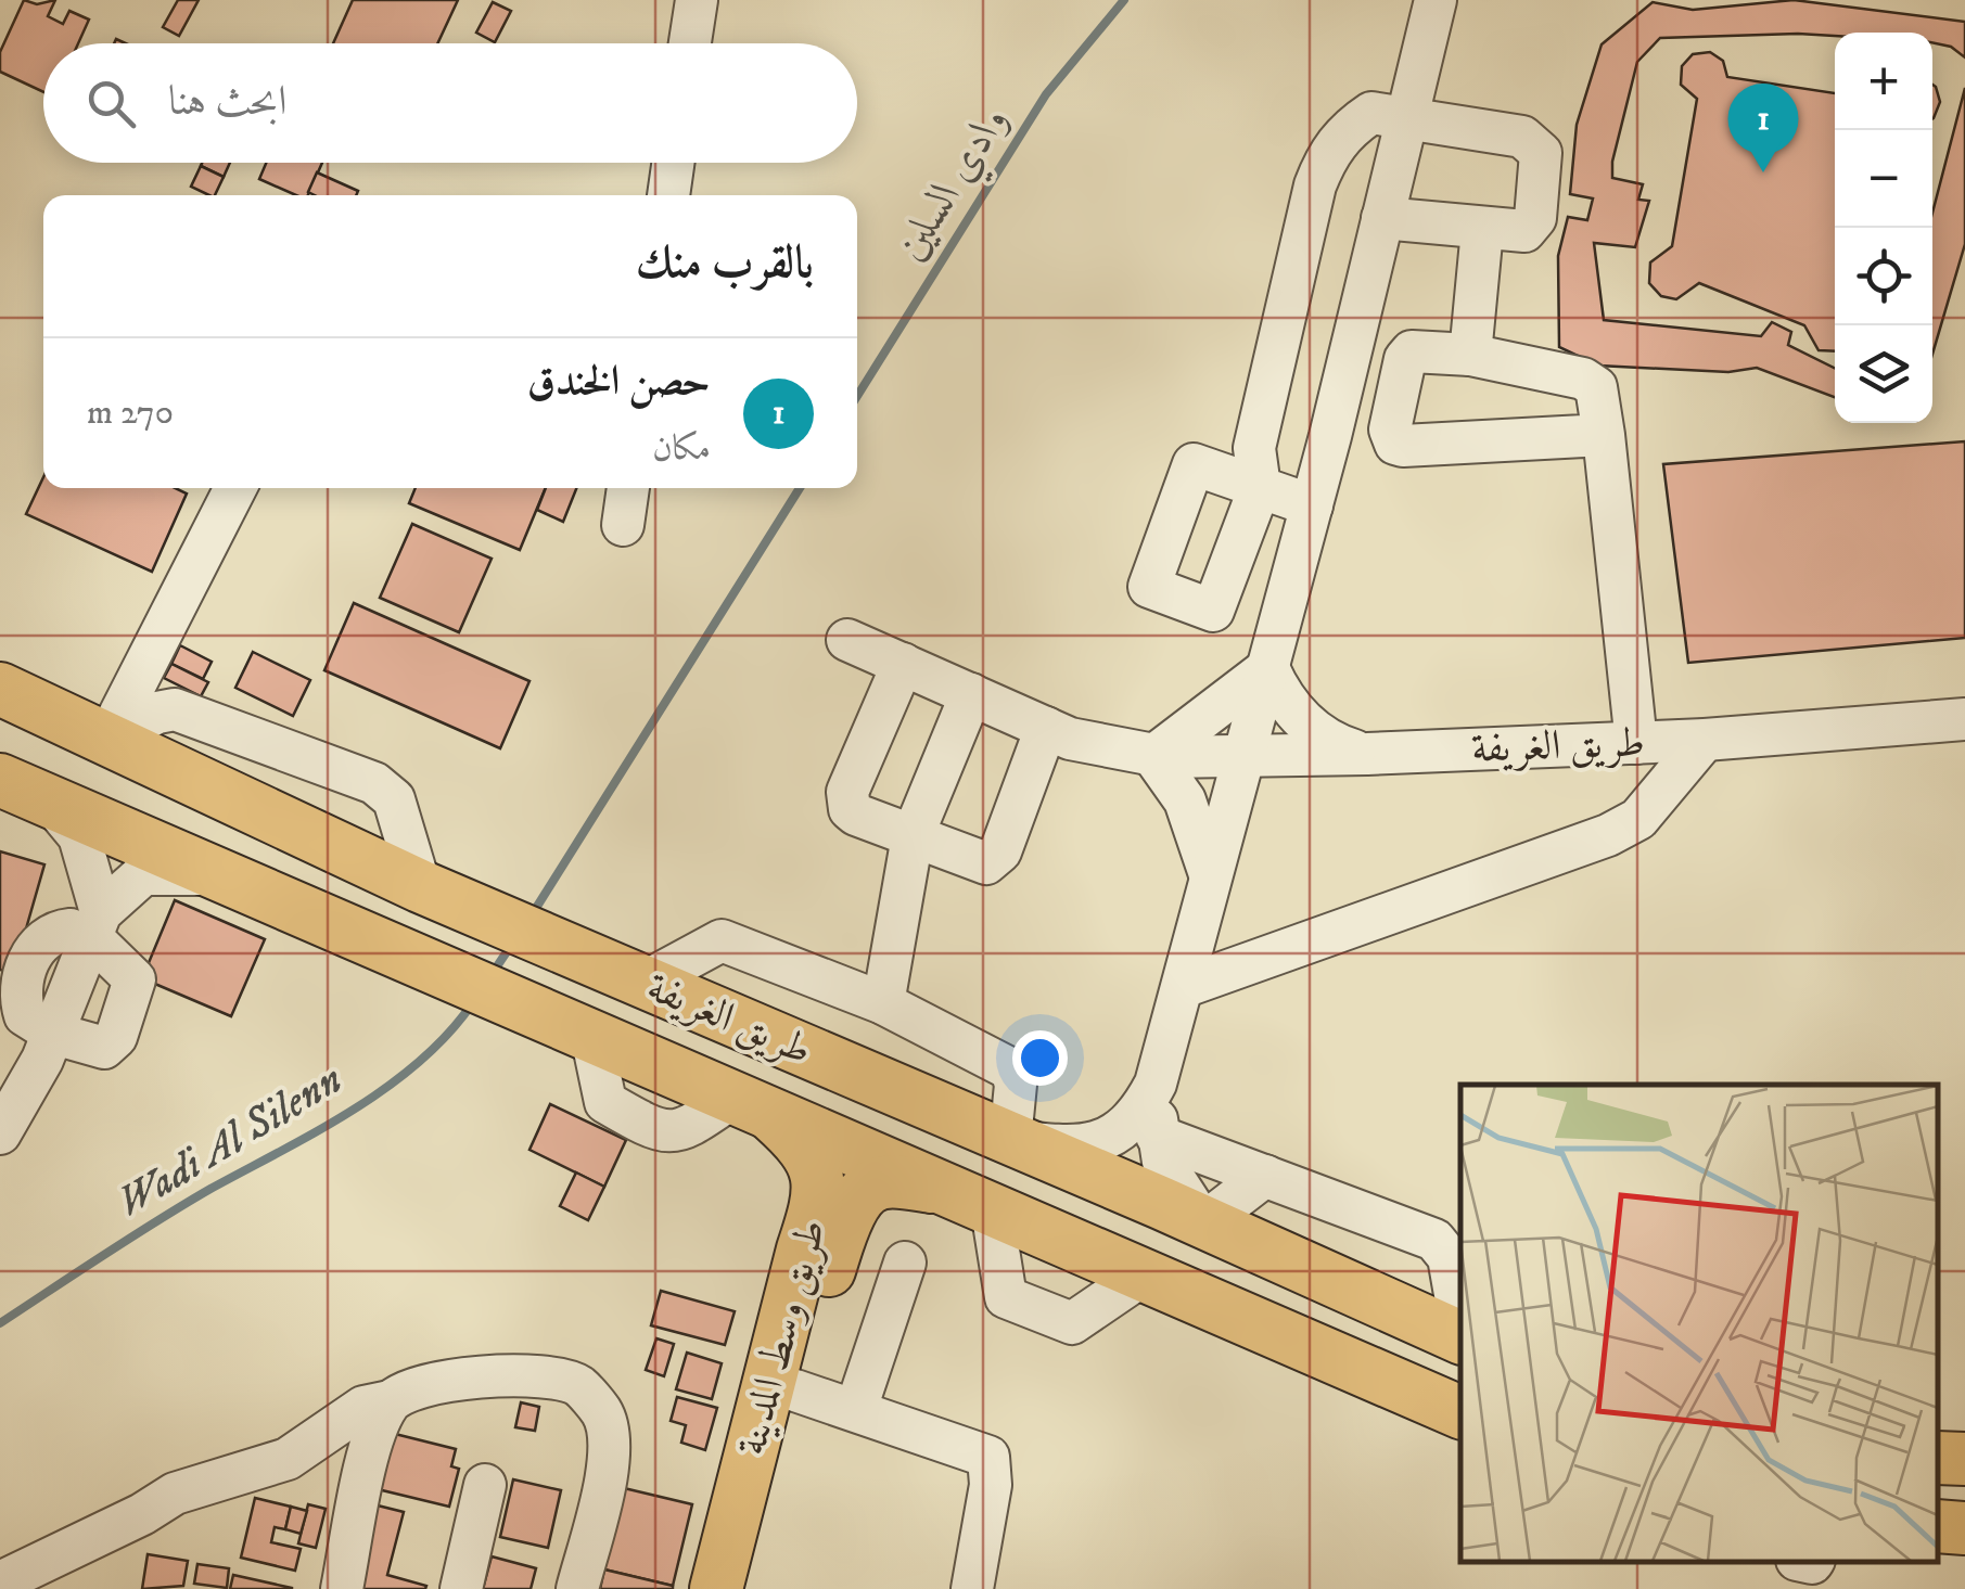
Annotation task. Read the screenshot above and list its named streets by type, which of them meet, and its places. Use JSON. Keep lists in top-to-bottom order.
{
  "streets": {
    "main road": ["طريق الغريفة", "طريق وسط المدينة"]
  },
  "crossings": [
    ["طريق الغريفة", "طريق وسط المدينة"]
  ],
  "water": ["وادي السلين", "Wadi Al Silenn"],
  "page": {
    "map_buttons": ["+", "−"],
    "search": "ابحث هنا",
    "pins": "1",
    "heading": "بالقرب منك",
    "list": [
      {
        "mark": "1",
        "name": "حصن الخندق",
        "note": "مكان",
        "value": "270 m"
      }
    ]
  }
}
